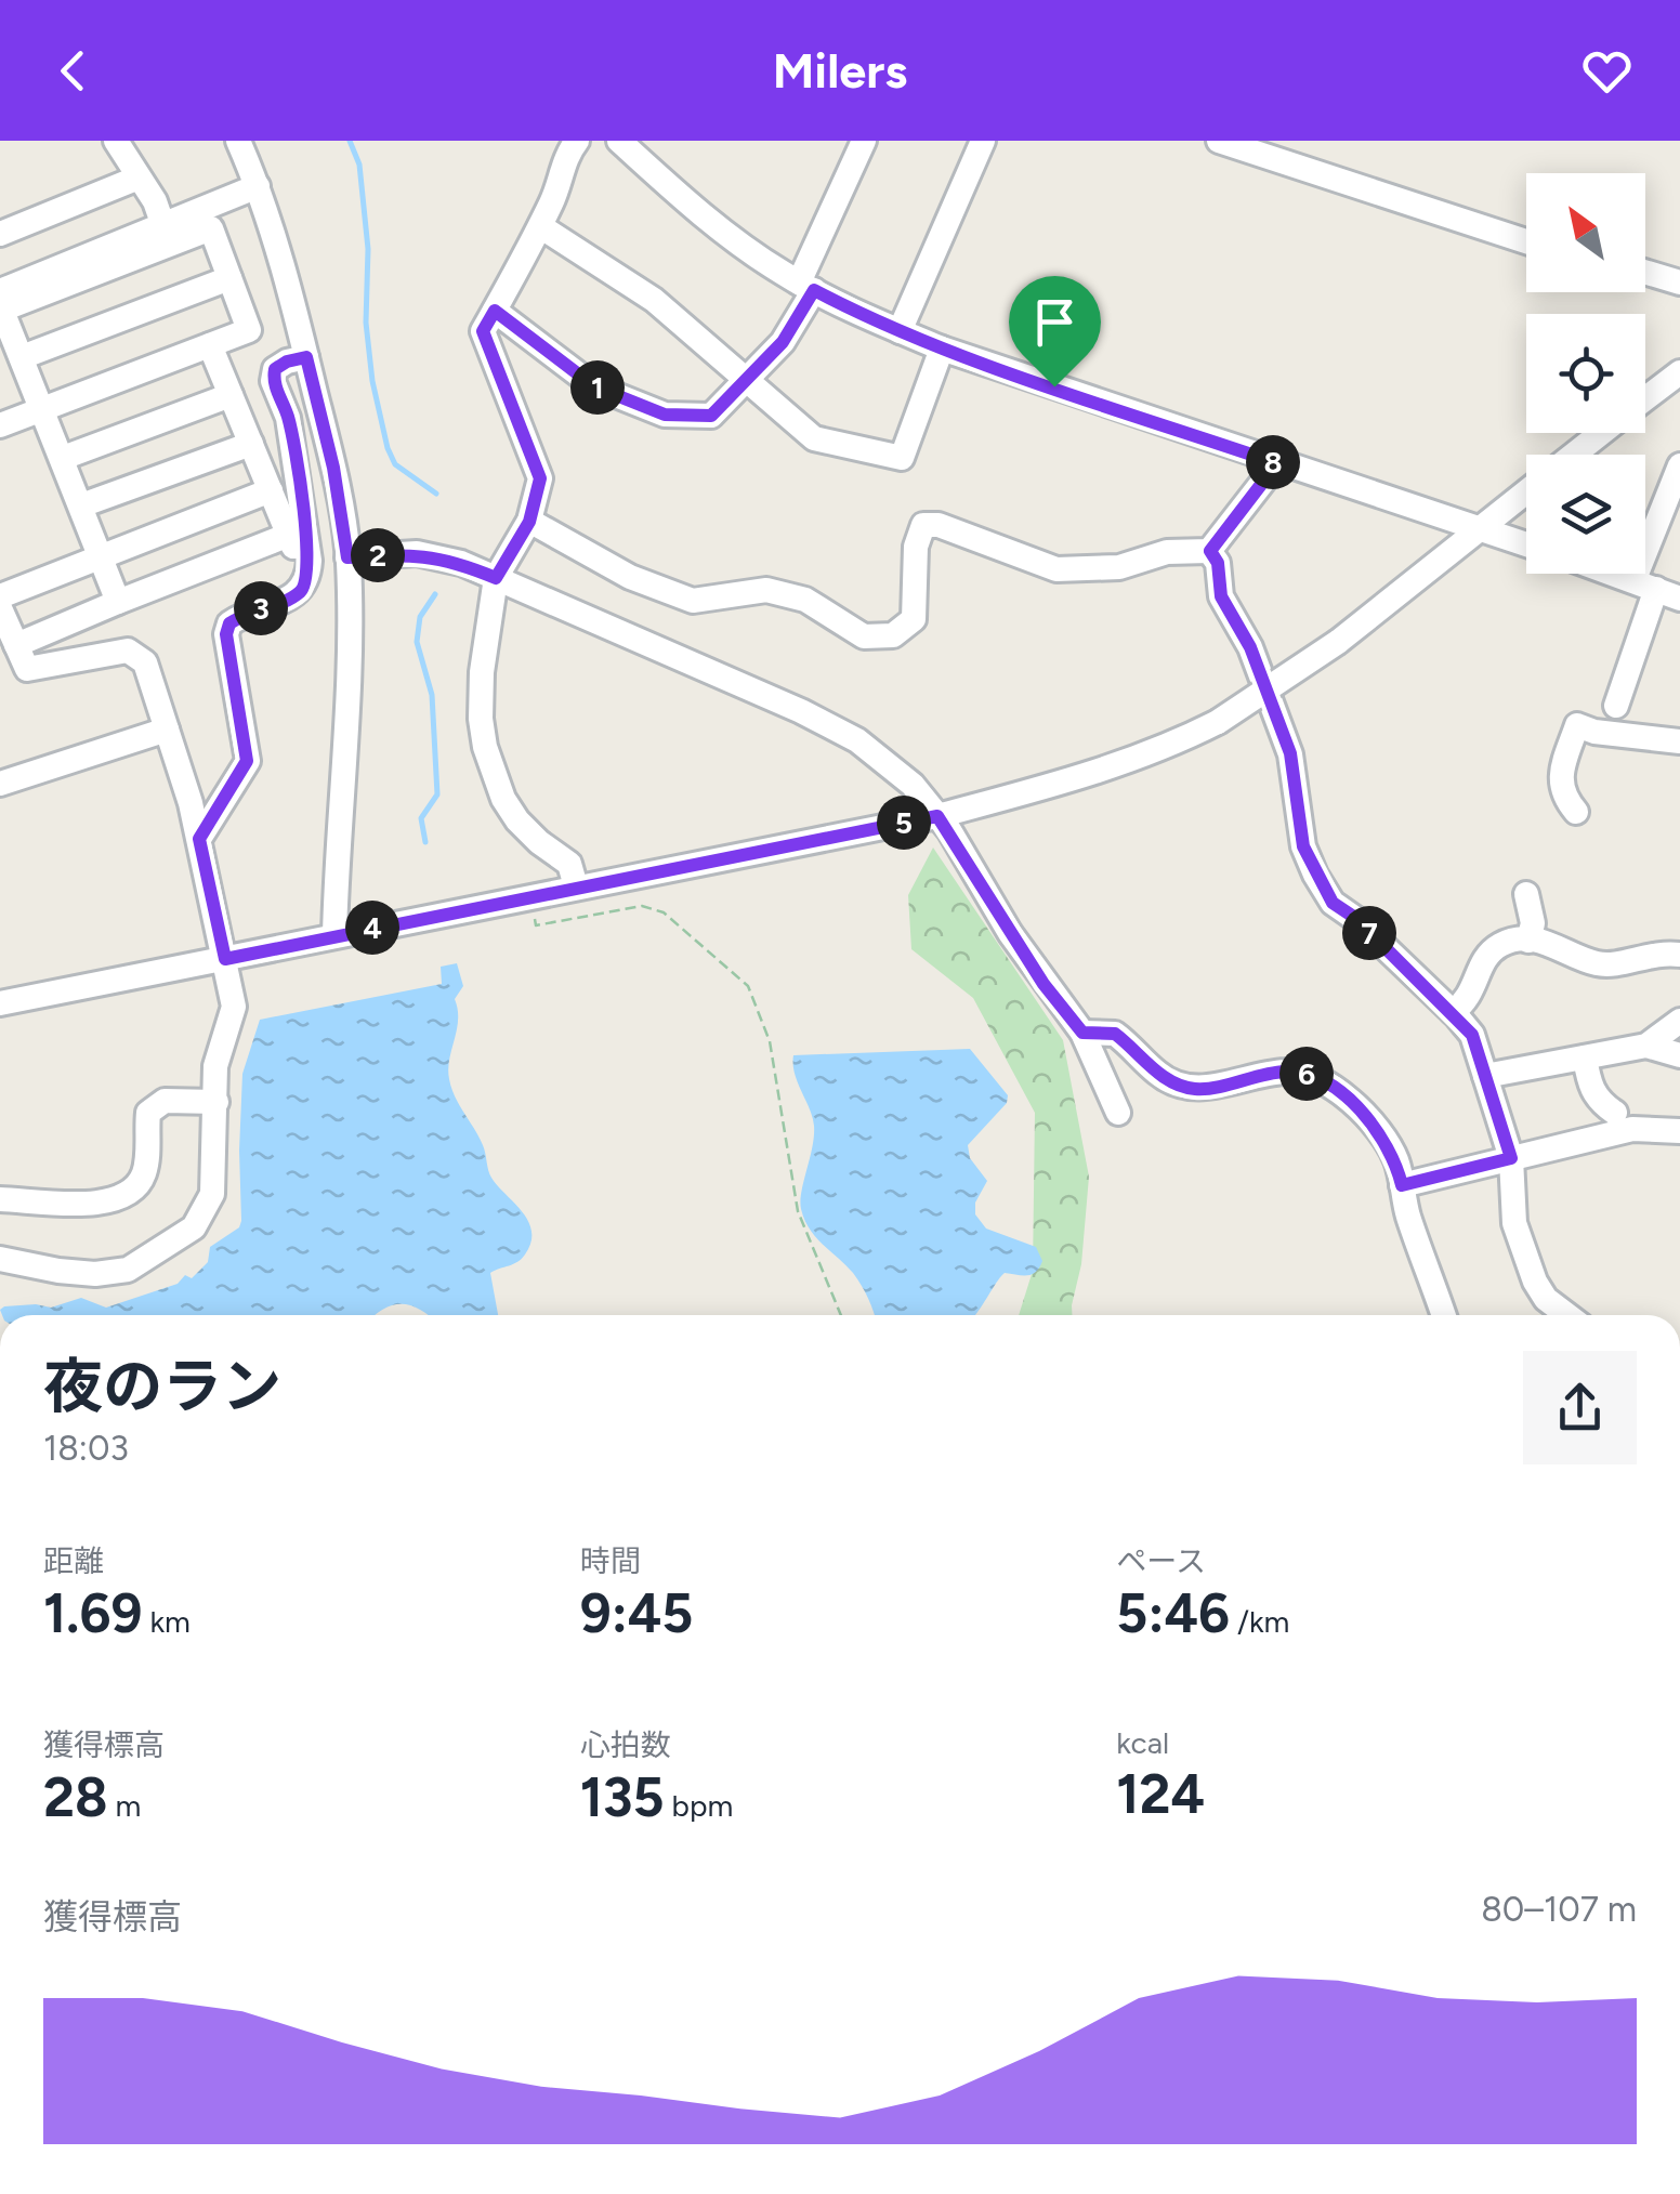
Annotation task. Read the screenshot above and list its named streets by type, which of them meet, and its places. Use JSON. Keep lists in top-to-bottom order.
{
  "north": "top left",
  "page": {
    "header": "Milers",
    "pins": [
      "1",
      "8",
      "2",
      "3",
      "5",
      "4",
      "7",
      "6"
    ],
    "heading": ["夜のラン", "18:03"],
    "stats": [
      ["距離", "1.69 km"],
      ["時間", "9:45"],
      ["ペース", "5:46 /km"],
      ["獲得標高", "28 m"],
      ["心拍数", "135 bpm"],
      ["kcal", "124"]
    ],
    "chart": ["獲得標高", "80–107 m"]
  }
}
